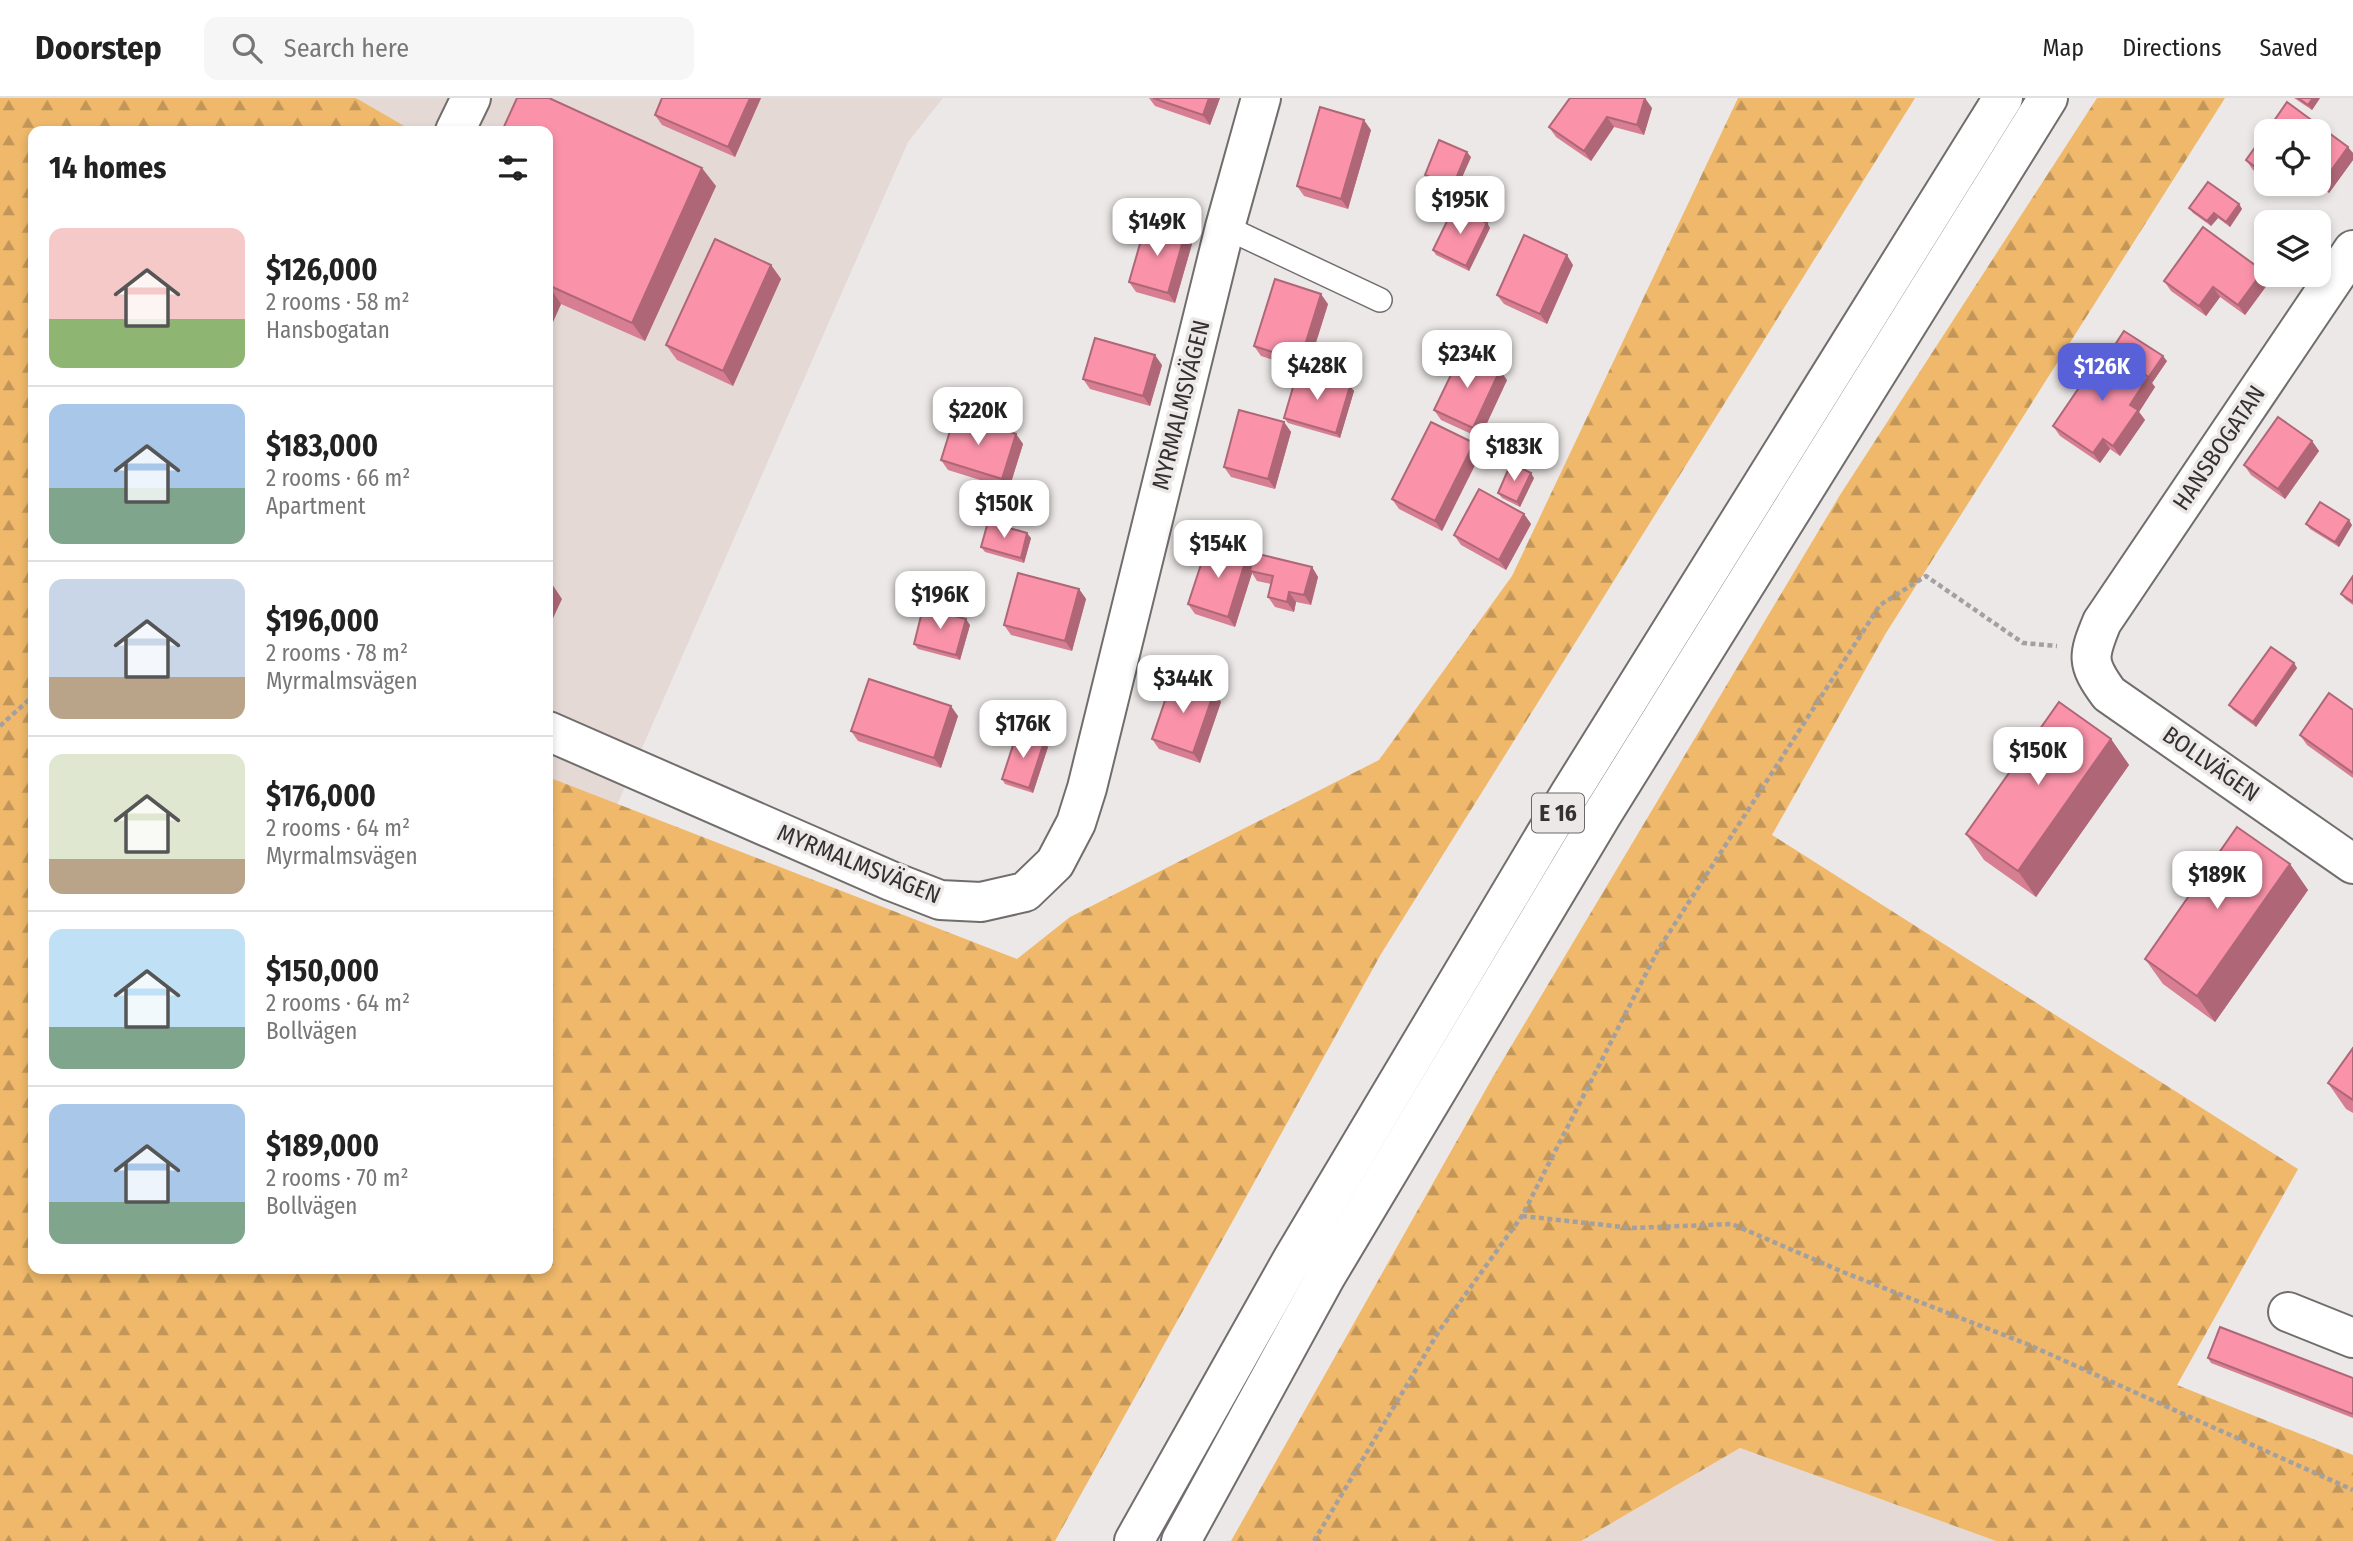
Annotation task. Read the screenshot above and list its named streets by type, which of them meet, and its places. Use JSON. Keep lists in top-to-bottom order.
{
  "streets": {
    "main road": [
      "MYRMALMSVÄGEN",
      "HANSBOGATAN",
      "BOLLVÄGEN",
      "E 16"
    ]
  },
  "crossings": [
    ["HANSBOGATAN", "BOLLVÄGEN"]
  ],
  "page": {
    "header": "Doorstep",
    "search": "Search here",
    "nav": ["Map", "Directions", "Saved"],
    "heading": "14 homes",
    "price": [
      "$195K",
      "$149K",
      "$234K",
      "$428K",
      "$126K",
      "$220K",
      "$183K",
      "$150K",
      "$154K",
      "$196K",
      "$344K",
      "$176K",
      "$150K",
      "$189K"
    ],
    "list": [
      {
        "name": "$126,000",
        "note": "2 rooms · 58 m² · Hansbogatan"
      },
      {
        "name": "$183,000",
        "note": "2 rooms · 66 m² · Apartment"
      },
      {
        "name": "$196,000",
        "note": "2 rooms · 78 m² · Myrmalmsvägen"
      },
      {
        "name": "$176,000",
        "note": "2 rooms · 64 m² · Myrmalmsvägen"
      },
      {
        "name": "$150,000",
        "note": "2 rooms · 64 m² · Bollvägen"
      },
      {
        "name": "$189,000",
        "note": "2 rooms · 70 m² · Bollvägen"
      }
    ]
  }
}
